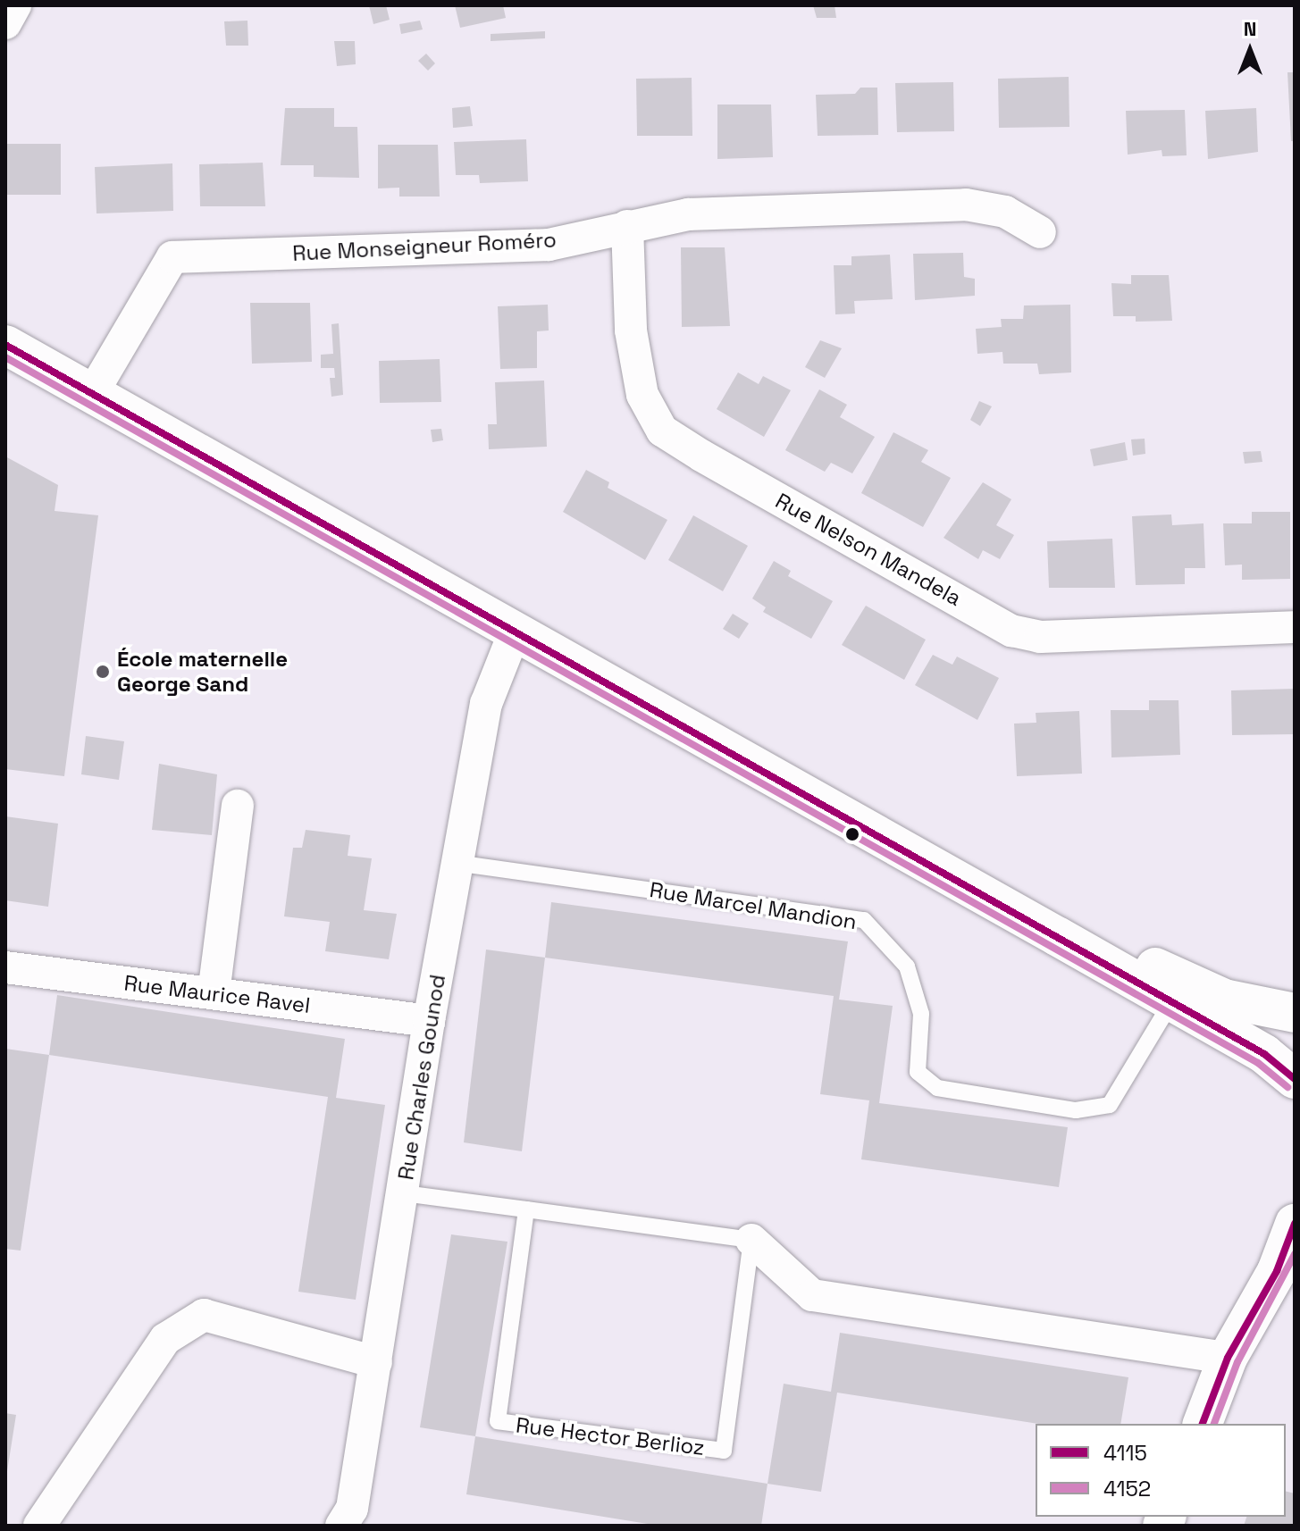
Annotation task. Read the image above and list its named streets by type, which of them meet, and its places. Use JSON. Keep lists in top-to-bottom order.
{
  "streets": {
    "street": [
      "Rue Monseigneur Roméro",
      "Rue Nelson Mandela",
      "Rue Maurice Ravel",
      "Rue Charles Gounod"
    ],
    "lane": ["Rue Marcel Mandion", "Rue Hector Berlioz"]
  },
  "crossings": [
    ["Rue Monseigneur Roméro", "Rue Nelson Mandela"],
    ["Rue Marcel Mandion", "Rue Charles Gounod"],
    ["Rue Maurice Ravel", "Rue Charles Gounod"]
  ],
  "places": ["École maternelle George Sand"],
  "lines": ["transit line 4115", "transit line 4152"],
  "legend": ["4115", "4152"],
  "north": "top"
}
